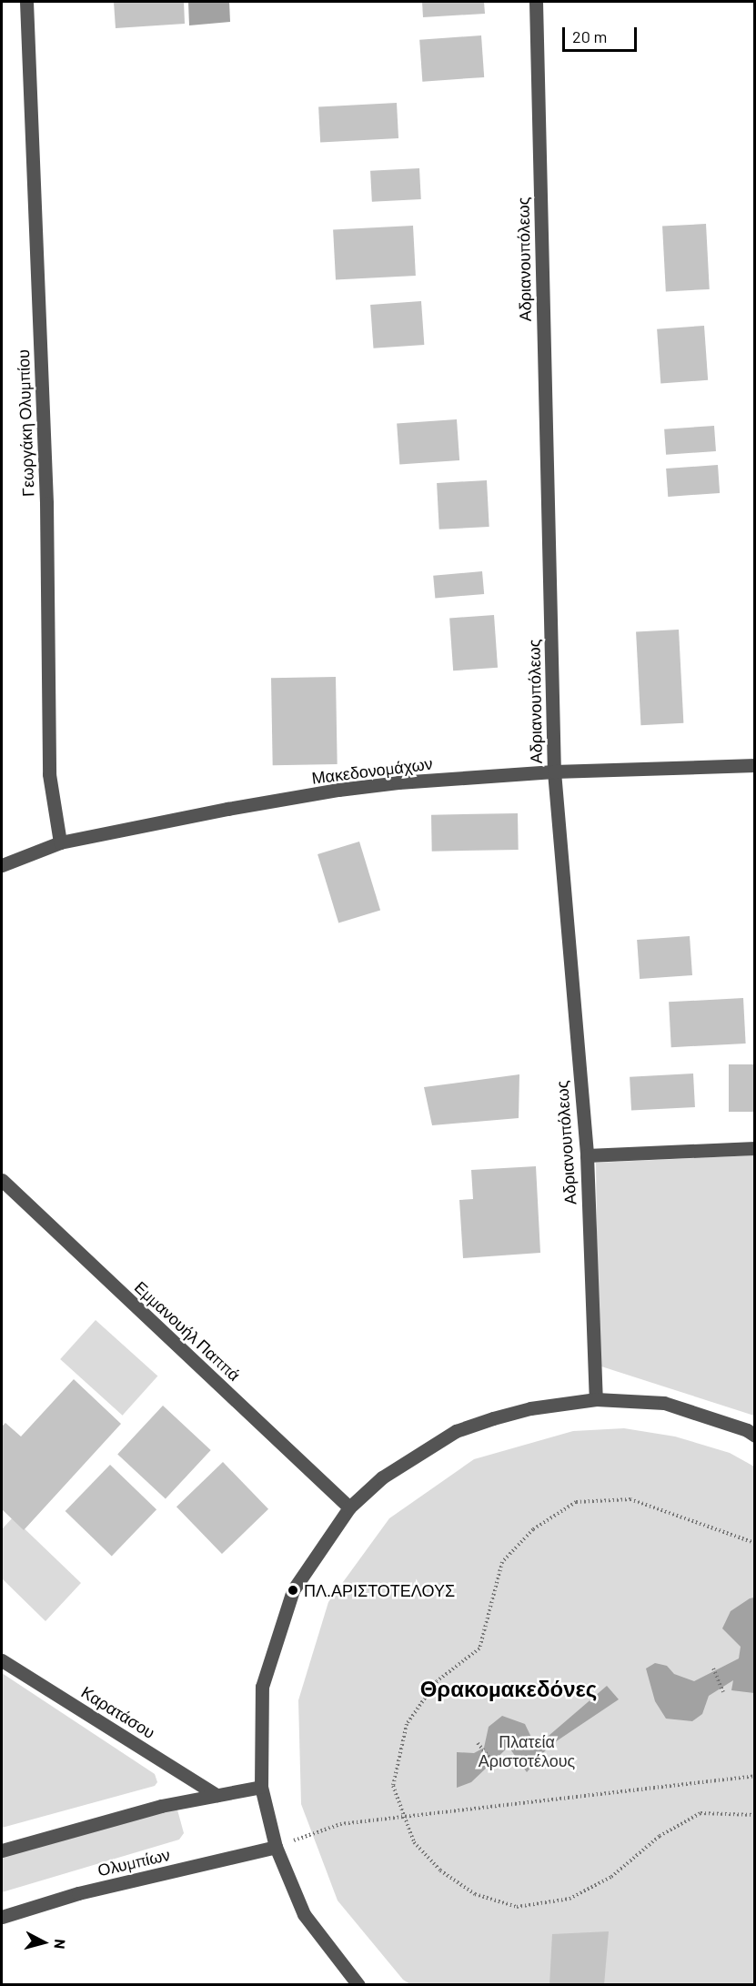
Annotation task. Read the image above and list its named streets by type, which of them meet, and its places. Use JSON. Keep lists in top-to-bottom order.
{
  "streets": {
    "street": [
      "Αδριανουπόλεως",
      "Γεωργάκη Ολυμπίου",
      "Μακεδονομάχων",
      "Εμμανουήλ Παππά",
      "Καρατάσου",
      "Ολυμπίων"
    ]
  },
  "crossings": [
    ["Αδριανουπόλεως", "Μακεδονομάχων"],
    ["Γεωργάκη Ολυμπίου", "Μακεδονομάχων"]
  ],
  "districts": ["Θρακομακεδόνες"],
  "parks": ["Πλατεία Αριστοτέλους"],
  "places": ["ΠΛ.ΑΡΙΣΤΟΤΕΛΟΥΣ"],
  "scale_bar": "20 m",
  "north": "right"
}
